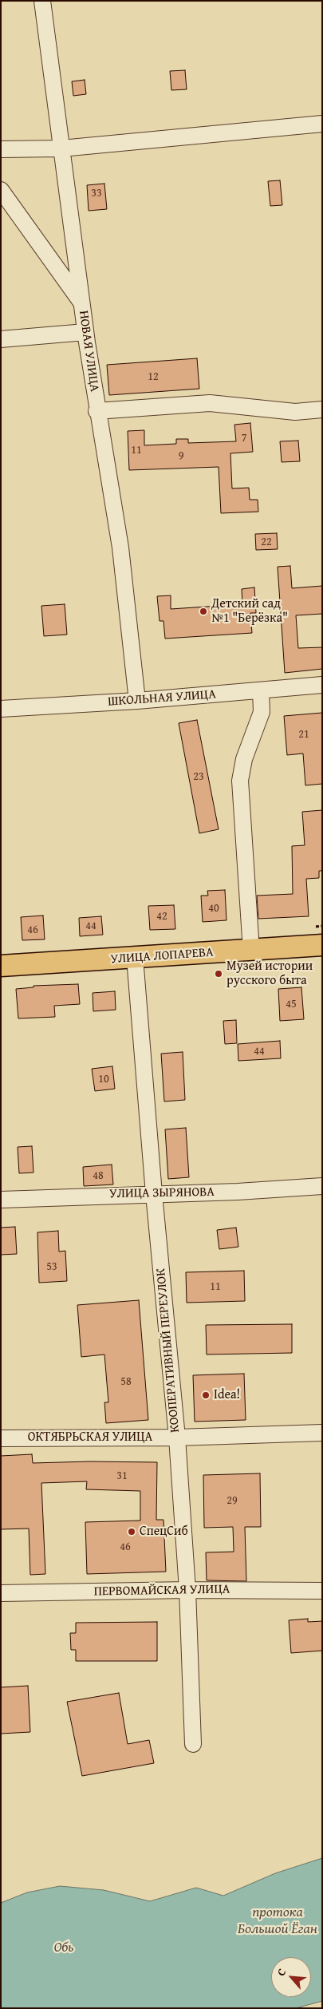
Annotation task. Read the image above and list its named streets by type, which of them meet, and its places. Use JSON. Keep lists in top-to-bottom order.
{
  "streets": {
    "main road": ["УЛИЦА ЛОПАРЕВА"],
    "street": [
      "НОВАЯ УЛИЦА",
      "ШКОЛЬНАЯ УЛИЦА",
      "УЛИЦА ЗЫРЯНОВА",
      "КООПЕРАТИВНЫЙ ПЕРЕУЛОК",
      "ОКТЯБРЬСКАЯ УЛИЦА",
      "ПЕРВОМАЙСКАЯ УЛИЦА"
    ]
  },
  "crossings": [
    ["НОВАЯ УЛИЦА", "ШКОЛЬНАЯ УЛИЦА"],
    ["УЛИЦА ЛОПАРЕВА", "КООПЕРАТИВНЫЙ ПЕРЕУЛОК"],
    ["УЛИЦА ЗЫРЯНОВА", "КООПЕРАТИВНЫЙ ПЕРЕУЛОК"],
    ["КООПЕРАТИВНЫЙ ПЕРЕУЛОК", "ОКТЯБРЬСКАЯ УЛИЦА"],
    ["КООПЕРАТИВНЫЙ ПЕРЕУЛОК", "ПЕРВОМАЙСКАЯ УЛИЦА"]
  ],
  "water": ["протока Большой Ёган", "Обь"],
  "places": [
    "Детский сад №1 \"Берёзка\"",
    "Музей истории русского быта",
    "Idea!",
    "СпецСиб"
  ],
  "house_numbers": [
    "33",
    "12",
    "7",
    "11",
    "9",
    "22",
    "21",
    "23",
    "40",
    "42",
    "44",
    "46",
    "45",
    "44",
    "10",
    "48",
    "53",
    "11",
    "58",
    "31",
    "29",
    "46"
  ],
  "north": "top left"
}
